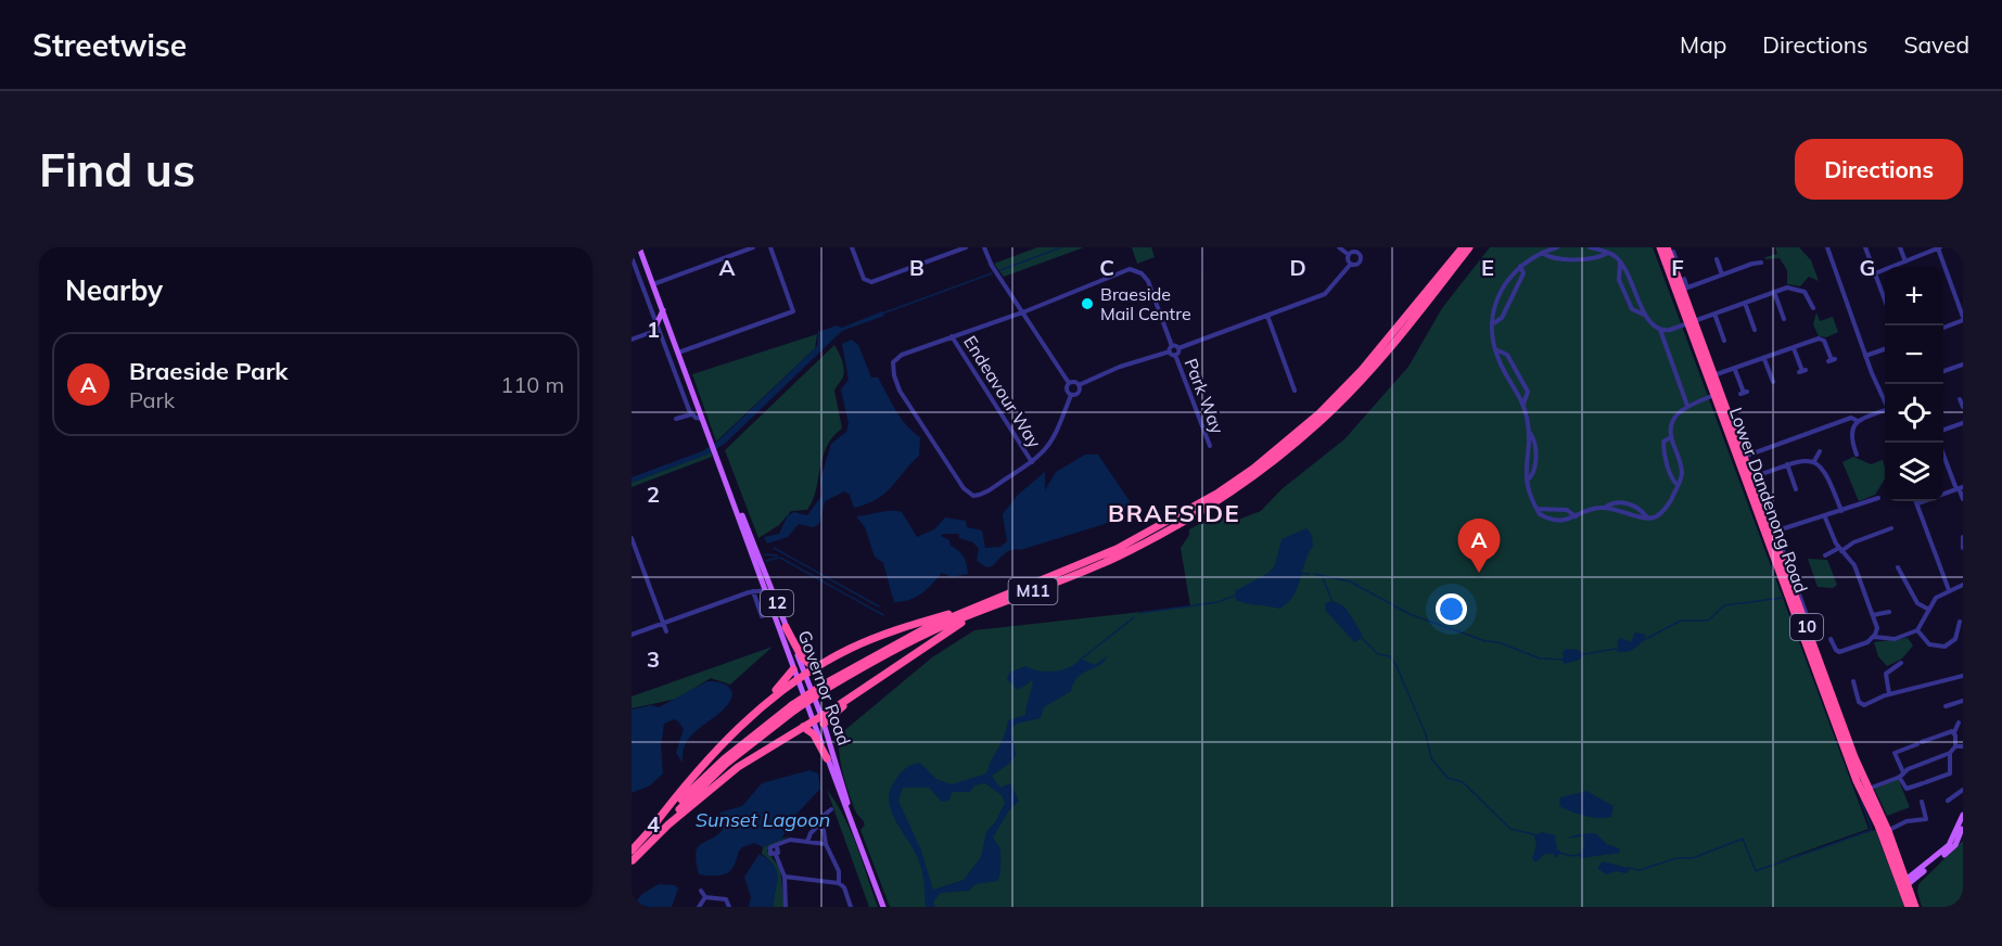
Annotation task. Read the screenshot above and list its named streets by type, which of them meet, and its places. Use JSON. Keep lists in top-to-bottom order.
{
  "streets": {
    "highway": ["Lower Dandenong Road", "M11", "10"],
    "main road": ["12", "Governor Road"],
    "street": ["Endeavour Way", "Park Way"]
  },
  "districts": ["BRAESIDE"],
  "water": ["Sunset Lagoon"],
  "places": ["Braeside Mail Centre"],
  "page": {
    "header": "Streetwise",
    "nav": ["Map", "Directions", "Saved"],
    "buttons": "Directions",
    "title": "Find us",
    "heading": "Nearby",
    "map_buttons": ["+", "−"],
    "list": [
      {
        "mark": "A",
        "name": "Braeside Park",
        "note": "Park",
        "value": "110 m"
      }
    ],
    "pins": "A"
  },
  "grid": {
    "columns": [
      "A",
      "B",
      "C",
      "D",
      "E",
      "F",
      "G"
    ],
    "rows": [
      "1",
      "2",
      "3",
      "4"
    ]
  }
}
